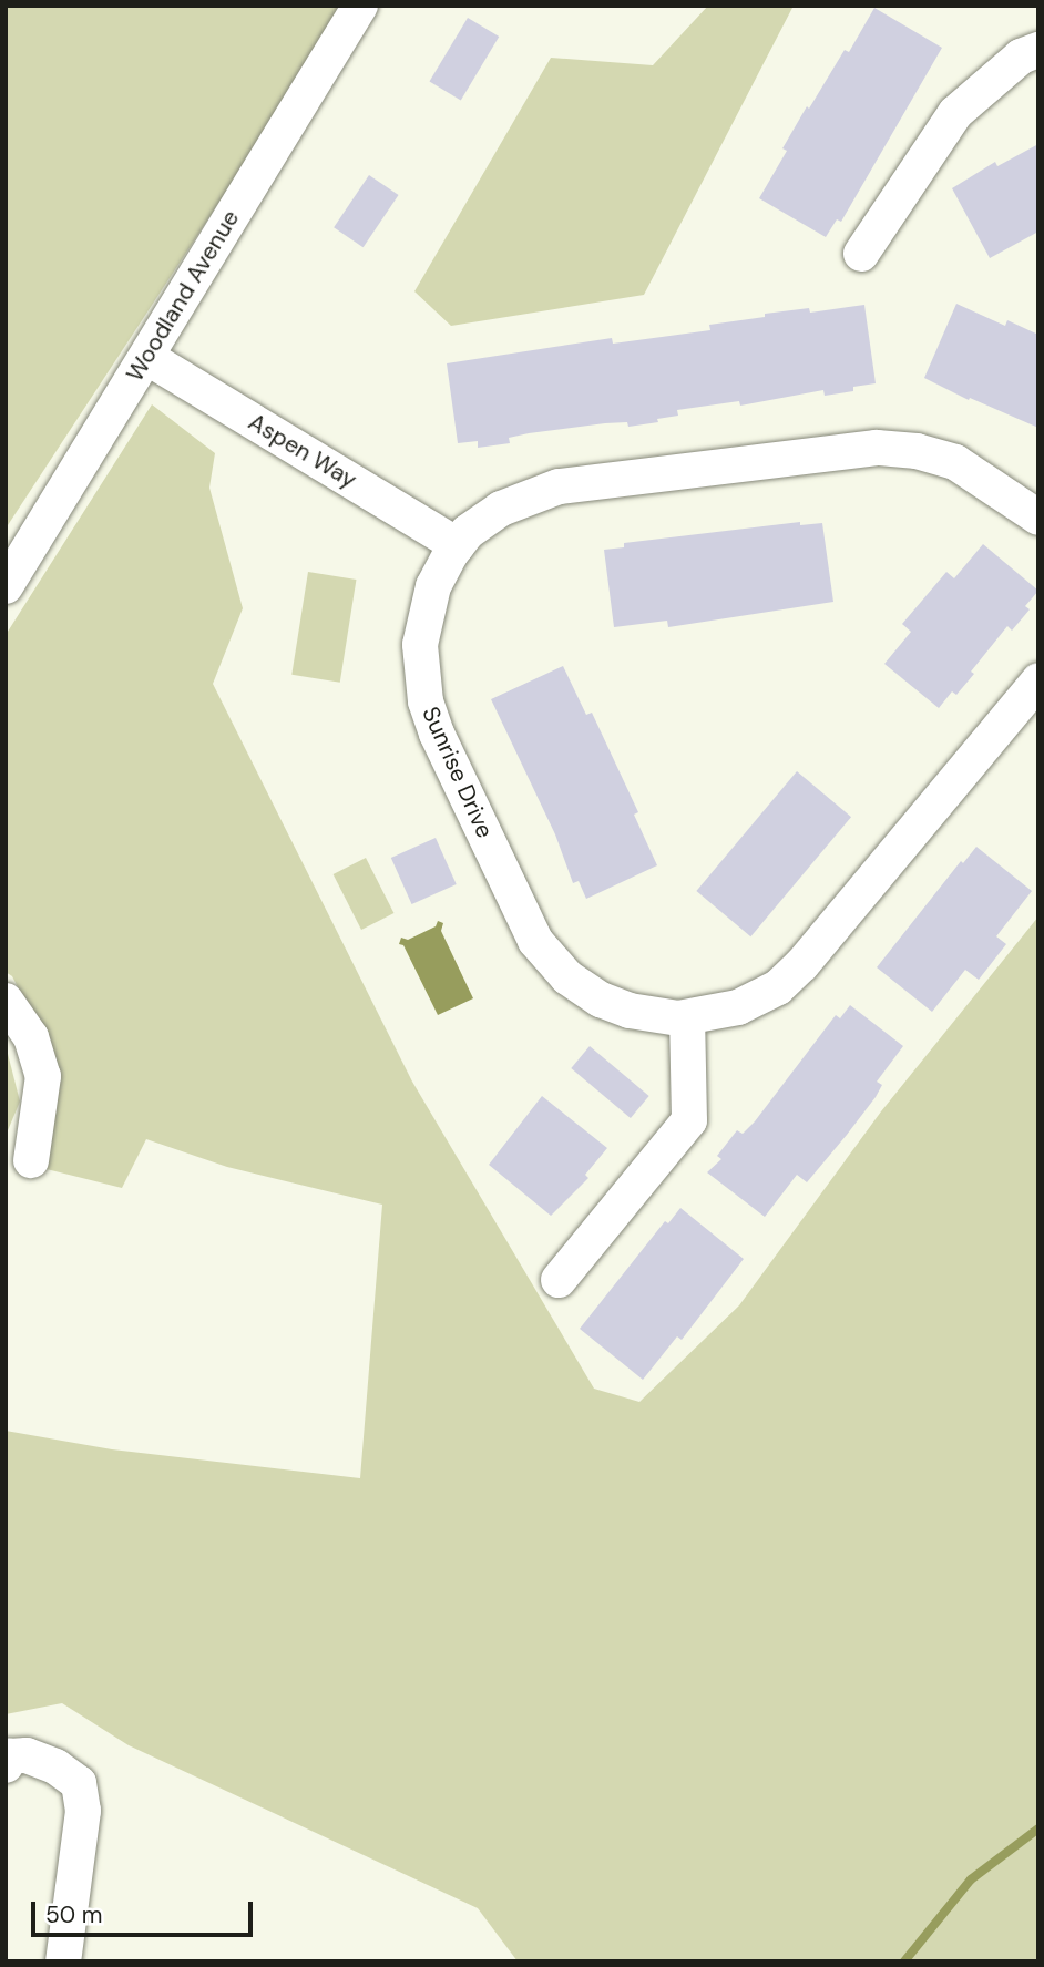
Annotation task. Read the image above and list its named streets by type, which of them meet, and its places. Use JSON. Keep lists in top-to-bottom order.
{
  "streets": {
    "street": ["Woodland Avenue", "Aspen Way", "Sunrise Drive"]
  },
  "crossings": [
    ["Woodland Avenue", "Aspen Way"],
    ["Aspen Way", "Sunrise Drive"]
  ],
  "scale_bar": "50 m"
}
